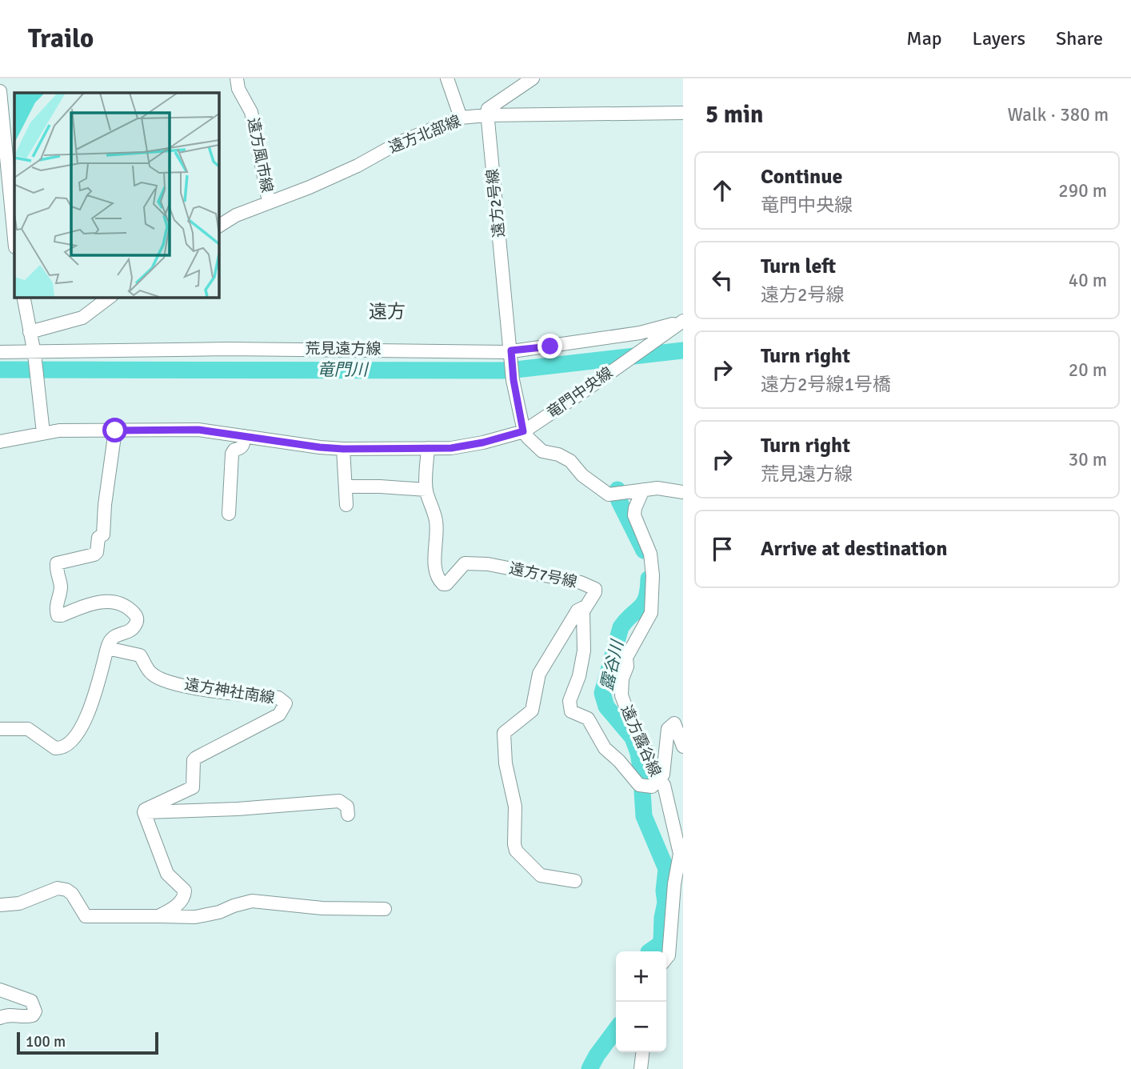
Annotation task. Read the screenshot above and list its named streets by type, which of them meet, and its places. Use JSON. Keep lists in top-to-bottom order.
{
  "streets": {
    "street": [
      "遠方北部線",
      "遠方風市線",
      "遠方2号線",
      "荒見遠方線",
      "竜門中央線",
      "遠方7号線",
      "遠方神社南線",
      "遠方露谷線"
    ]
  },
  "crossings": [
    ["遠方北部線", "遠方風市線"],
    ["遠方北部線", "遠方2号線"],
    ["遠方2号線", "荒見遠方線"],
    ["遠方2号線", "竜門中央線"],
    ["荒見遠方線", "竜門中央線"],
    ["竜門中央線", "遠方7号線"]
  ],
  "districts": ["遠方"],
  "water": ["竜門川", "露谷川"],
  "scale_bar": "100 m",
  "page": {
    "header": "Trailo",
    "nav": ["Map", "Layers", "Share"],
    "heading": ["5 min", "Walk · 380 m"],
    "list": [
      ["Continue", "竜門中央線", "290 m"],
      ["Turn left", "遠方2号線", "40 m"],
      ["Turn right", "遠方2号線1号橋", "20 m"],
      ["Turn right", "荒見遠方線", "30 m"],
      "Arrive at destination"
    ],
    "map_buttons": ["+", "−"],
    "scale": "100 m"
  }
}
